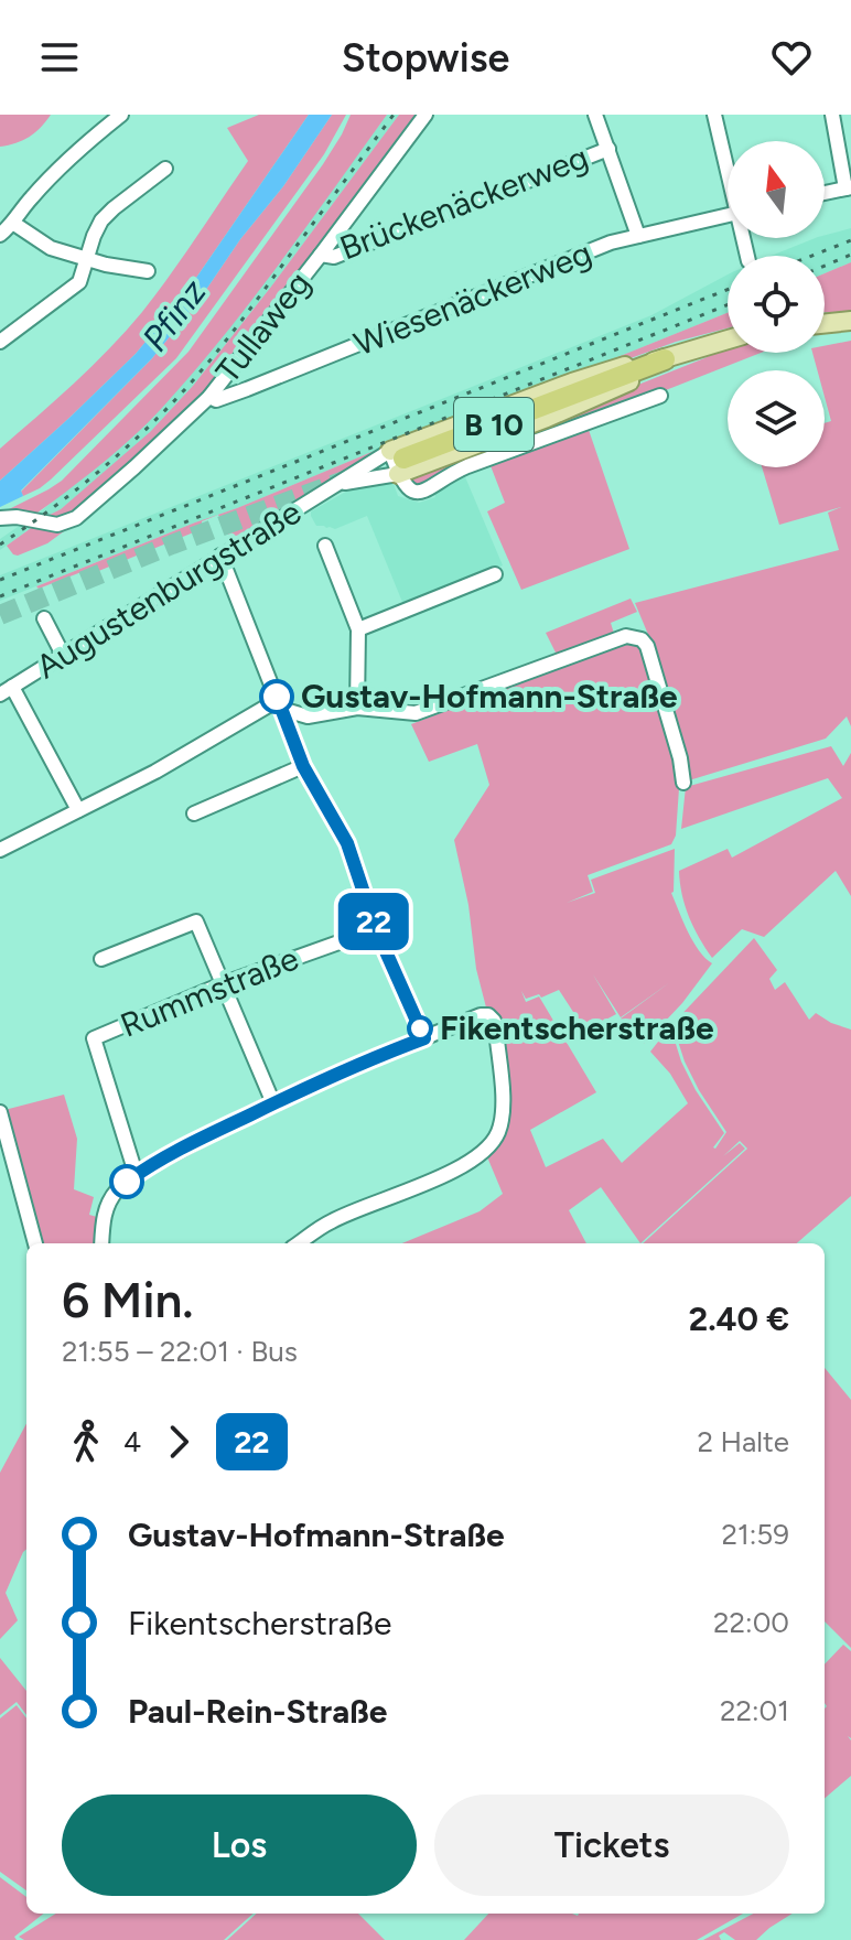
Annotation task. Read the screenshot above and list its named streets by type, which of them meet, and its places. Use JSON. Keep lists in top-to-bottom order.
{
  "streets": {
    "highway": ["B 10"],
    "street": [
      "Brückenäckerweg",
      "Wiesenäckerweg",
      "Tullaweg",
      "Augustenburgstraße",
      "Rummstraße"
    ]
  },
  "crossings": [
    ["Brückenäckerweg", "Tullaweg"],
    ["Wiesenäckerweg", "Tullaweg"],
    ["B 10", "Augustenburgstraße"]
  ],
  "water": ["Pfinz"],
  "places": ["Gustav-Hofmann-Straße", "Fikentscherstraße"],
  "lines": ["bus line 22"],
  "north": "top",
  "page": {
    "header": "Stopwise",
    "on_map": "22",
    "heading": ["6 Min.", "21:55 – 22:01 · Bus", "2.40 €"],
    "legs": ["4", "22", "2 Halte"],
    "list": [
      {
        "name": "Gustav-Hofmann-Straße",
        "value": "21:59"
      },
      {
        "name": "Fikentscherstraße",
        "value": "22:00"
      },
      {
        "name": "Paul-Rein-Straße",
        "value": "22:01"
      }
    ],
    "buttons": ["Los", "Tickets"]
  }
}
